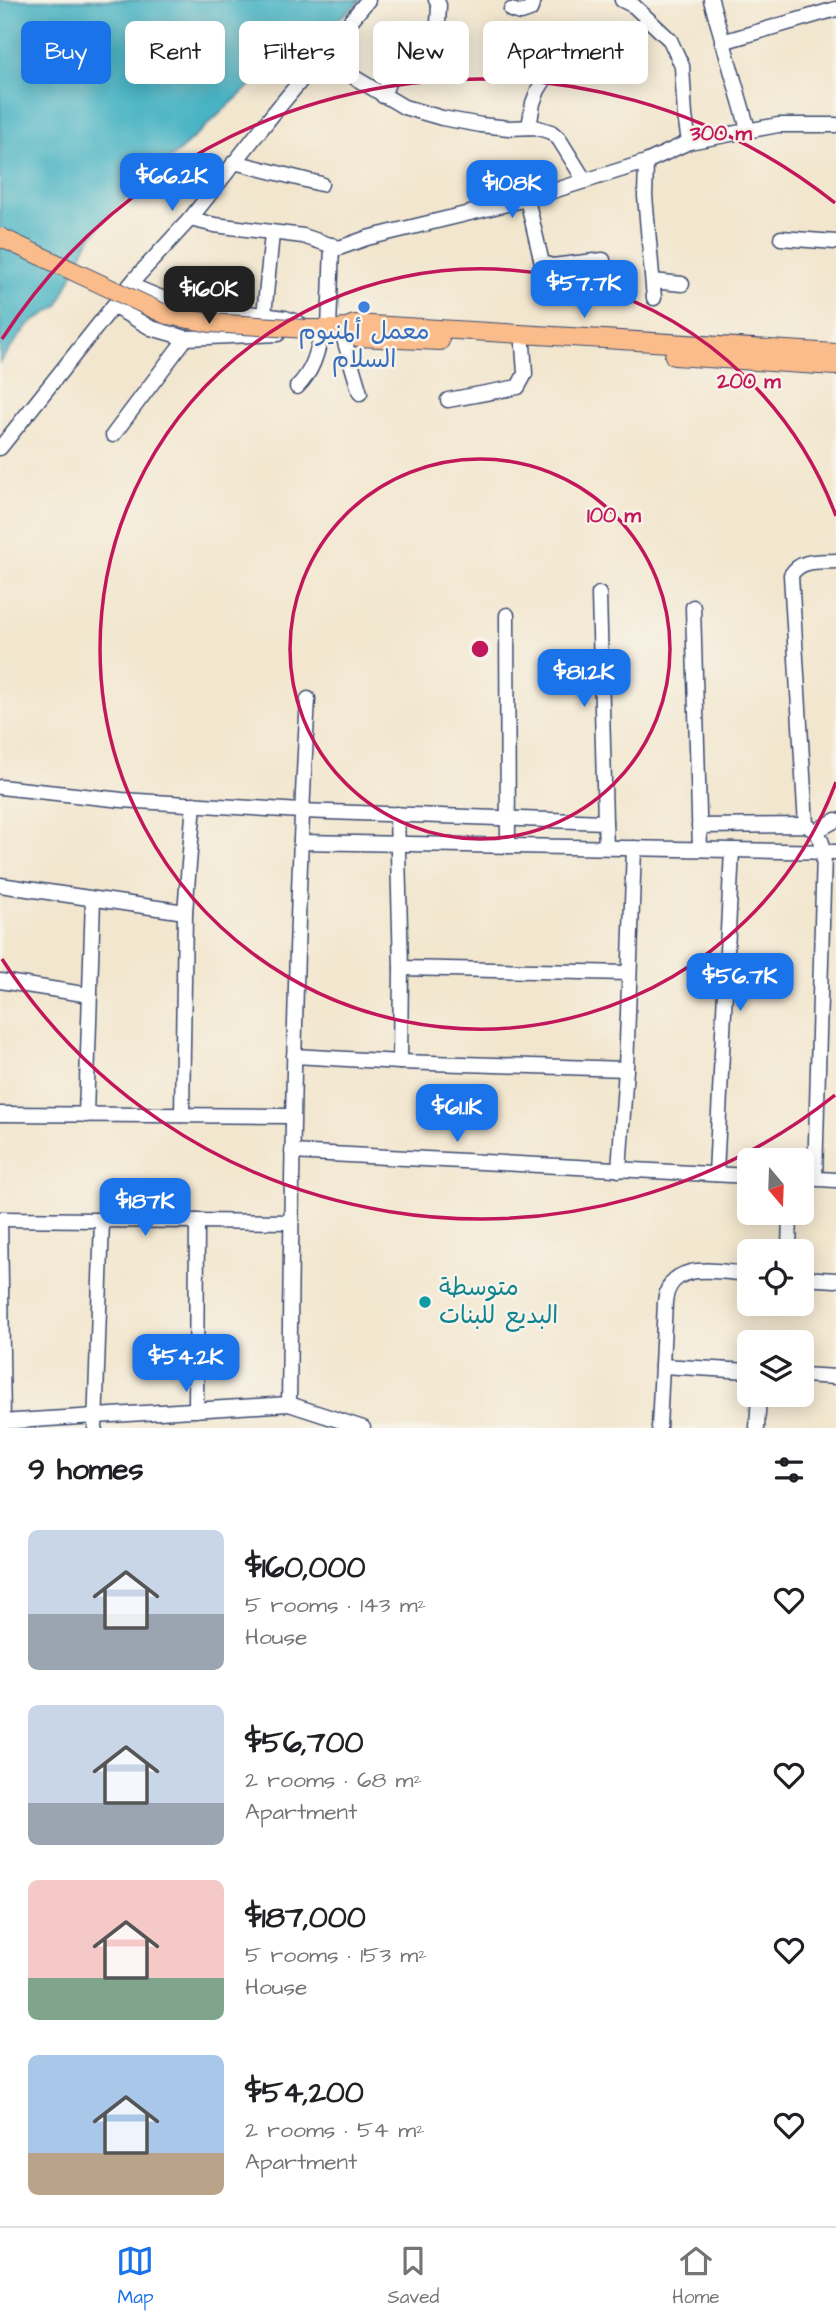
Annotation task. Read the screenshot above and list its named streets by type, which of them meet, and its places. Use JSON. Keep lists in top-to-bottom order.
{
  "places": ["معمل ألمنيوم السلام", "متوسطة البديع للبنات"],
  "north": "bottom",
  "page": {
    "chip": [
      "Buy",
      "Rent",
      "Filters",
      "New",
      "Apartment"
    ],
    "price": [
      "$66.2K",
      "$108K",
      "$57.7K",
      "$160K",
      "$81.2K",
      "$56.7K",
      "$61.1K",
      "$187K",
      "$54.2K"
    ],
    "heading": "9 homes",
    "list": [
      {
        "name": "$160,000",
        "note": "5 rooms · 143 m² · House"
      },
      {
        "name": "$56,700",
        "note": "2 rooms · 68 m² · Apartment"
      },
      {
        "name": "$187,000",
        "note": "5 rooms · 153 m² · House"
      },
      {
        "name": "$54,200",
        "note": "2 rooms · 54 m² · Apartment"
      }
    ],
    "tabs": ["Map", "Saved", "Home"]
  },
  "rings": ["300 m", "200 m", "100 m"]
}
